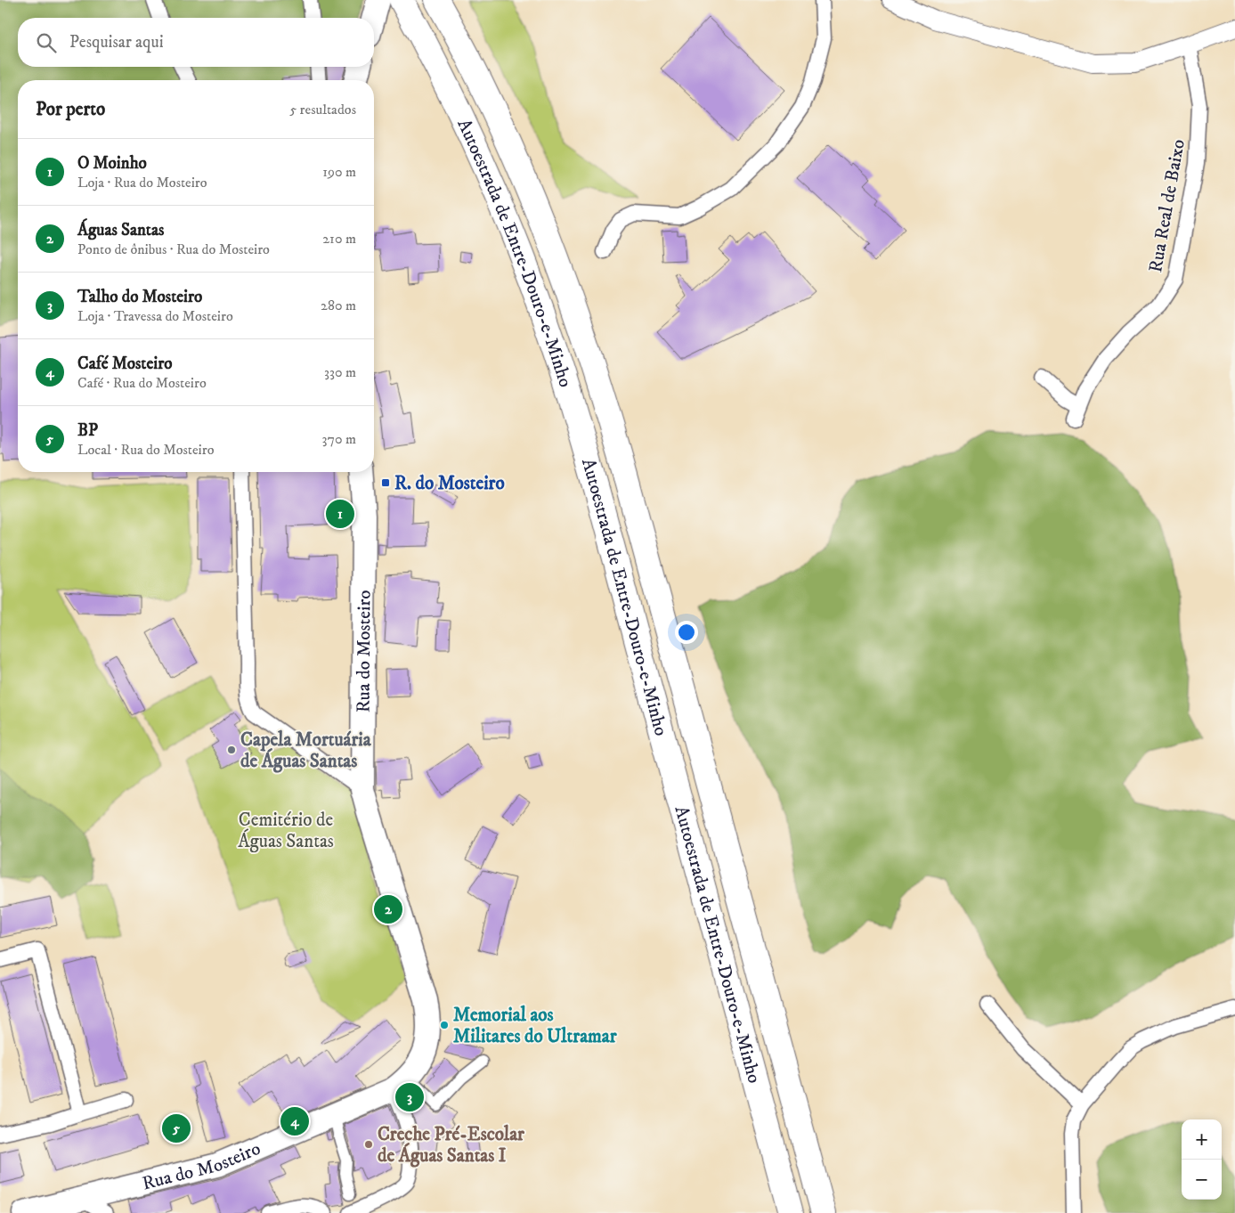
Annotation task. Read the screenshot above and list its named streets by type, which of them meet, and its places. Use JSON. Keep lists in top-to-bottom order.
{
  "streets": {
    "highway": ["Autoestrada de Entre-Douro-e-Minho"],
    "main road": ["Rua do Mosteiro"],
    "street": ["Rua Real de Baixo"]
  },
  "parks": ["Cemitério de Águas Santas"],
  "places": {
    "transit": ["R. do Mosteiro"],
    "other": ["Capela Mortuária de Águas Santas", "Memorial aos Militares do Ultramar", "Creche Pré-Escolar de Águas Santas I"]
  },
  "page": {
    "search": "Pesquisar aqui",
    "heading": ["Por perto", "5 resultados"],
    "list": [
      {
        "mark": "1",
        "name": "O Moinho",
        "note": "Loja · Rua do Mosteiro",
        "value": "190 m"
      },
      {
        "mark": "2",
        "name": "Águas Santas",
        "note": "Ponto de ônibus · Rua do Mosteiro",
        "value": "210 m"
      },
      {
        "mark": "3",
        "name": "Talho do Mosteiro",
        "note": "Loja · Travessa do Mosteiro",
        "value": "280 m"
      },
      {
        "mark": "4",
        "name": "Café Mosteiro",
        "note": "Café · Rua do Mosteiro",
        "value": "330 m"
      },
      {
        "mark": "5",
        "name": "BP",
        "note": "Local · Rua do Mosteiro",
        "value": "370 m"
      }
    ],
    "pins": [
      "1",
      "2",
      "3",
      "4",
      "5"
    ],
    "map_buttons": ["+", "−"]
  }
}
